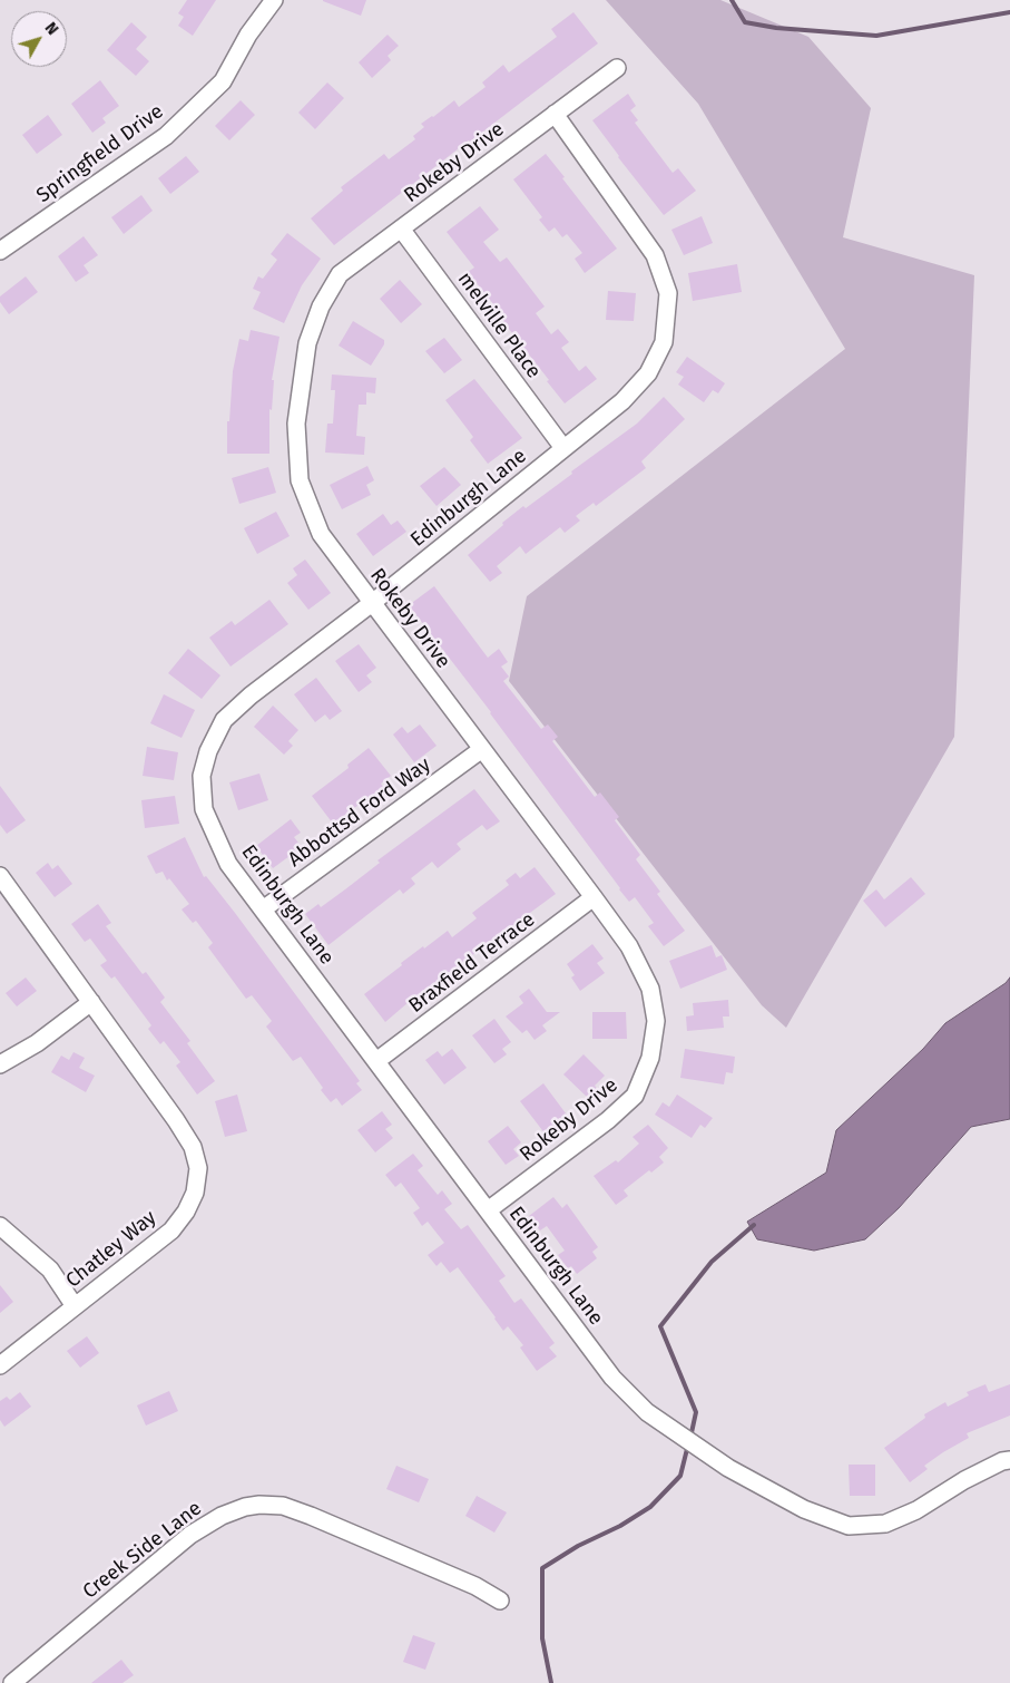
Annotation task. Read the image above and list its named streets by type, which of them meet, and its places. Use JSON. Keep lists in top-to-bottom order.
{
  "streets": {
    "street": [
      "Springfield Drive",
      "Rokeby Drive",
      "melville Place",
      "Edinburgh Lane",
      "Abbottsd Ford Way",
      "Braxfield Terrace",
      "Chatley Way",
      "Creek Side Lane"
    ]
  },
  "crossings": [
    ["Rokeby Drive", "melville Place"],
    ["Rokeby Drive", "Edinburgh Lane"],
    ["Rokeby Drive", "Abbottsd Ford Way"],
    ["Rokeby Drive", "Braxfield Terrace"],
    ["melville Place", "Edinburgh Lane"],
    ["Edinburgh Lane", "Abbottsd Ford Way"],
    ["Edinburgh Lane", "Braxfield Terrace"]
  ],
  "north": "top right"
}
